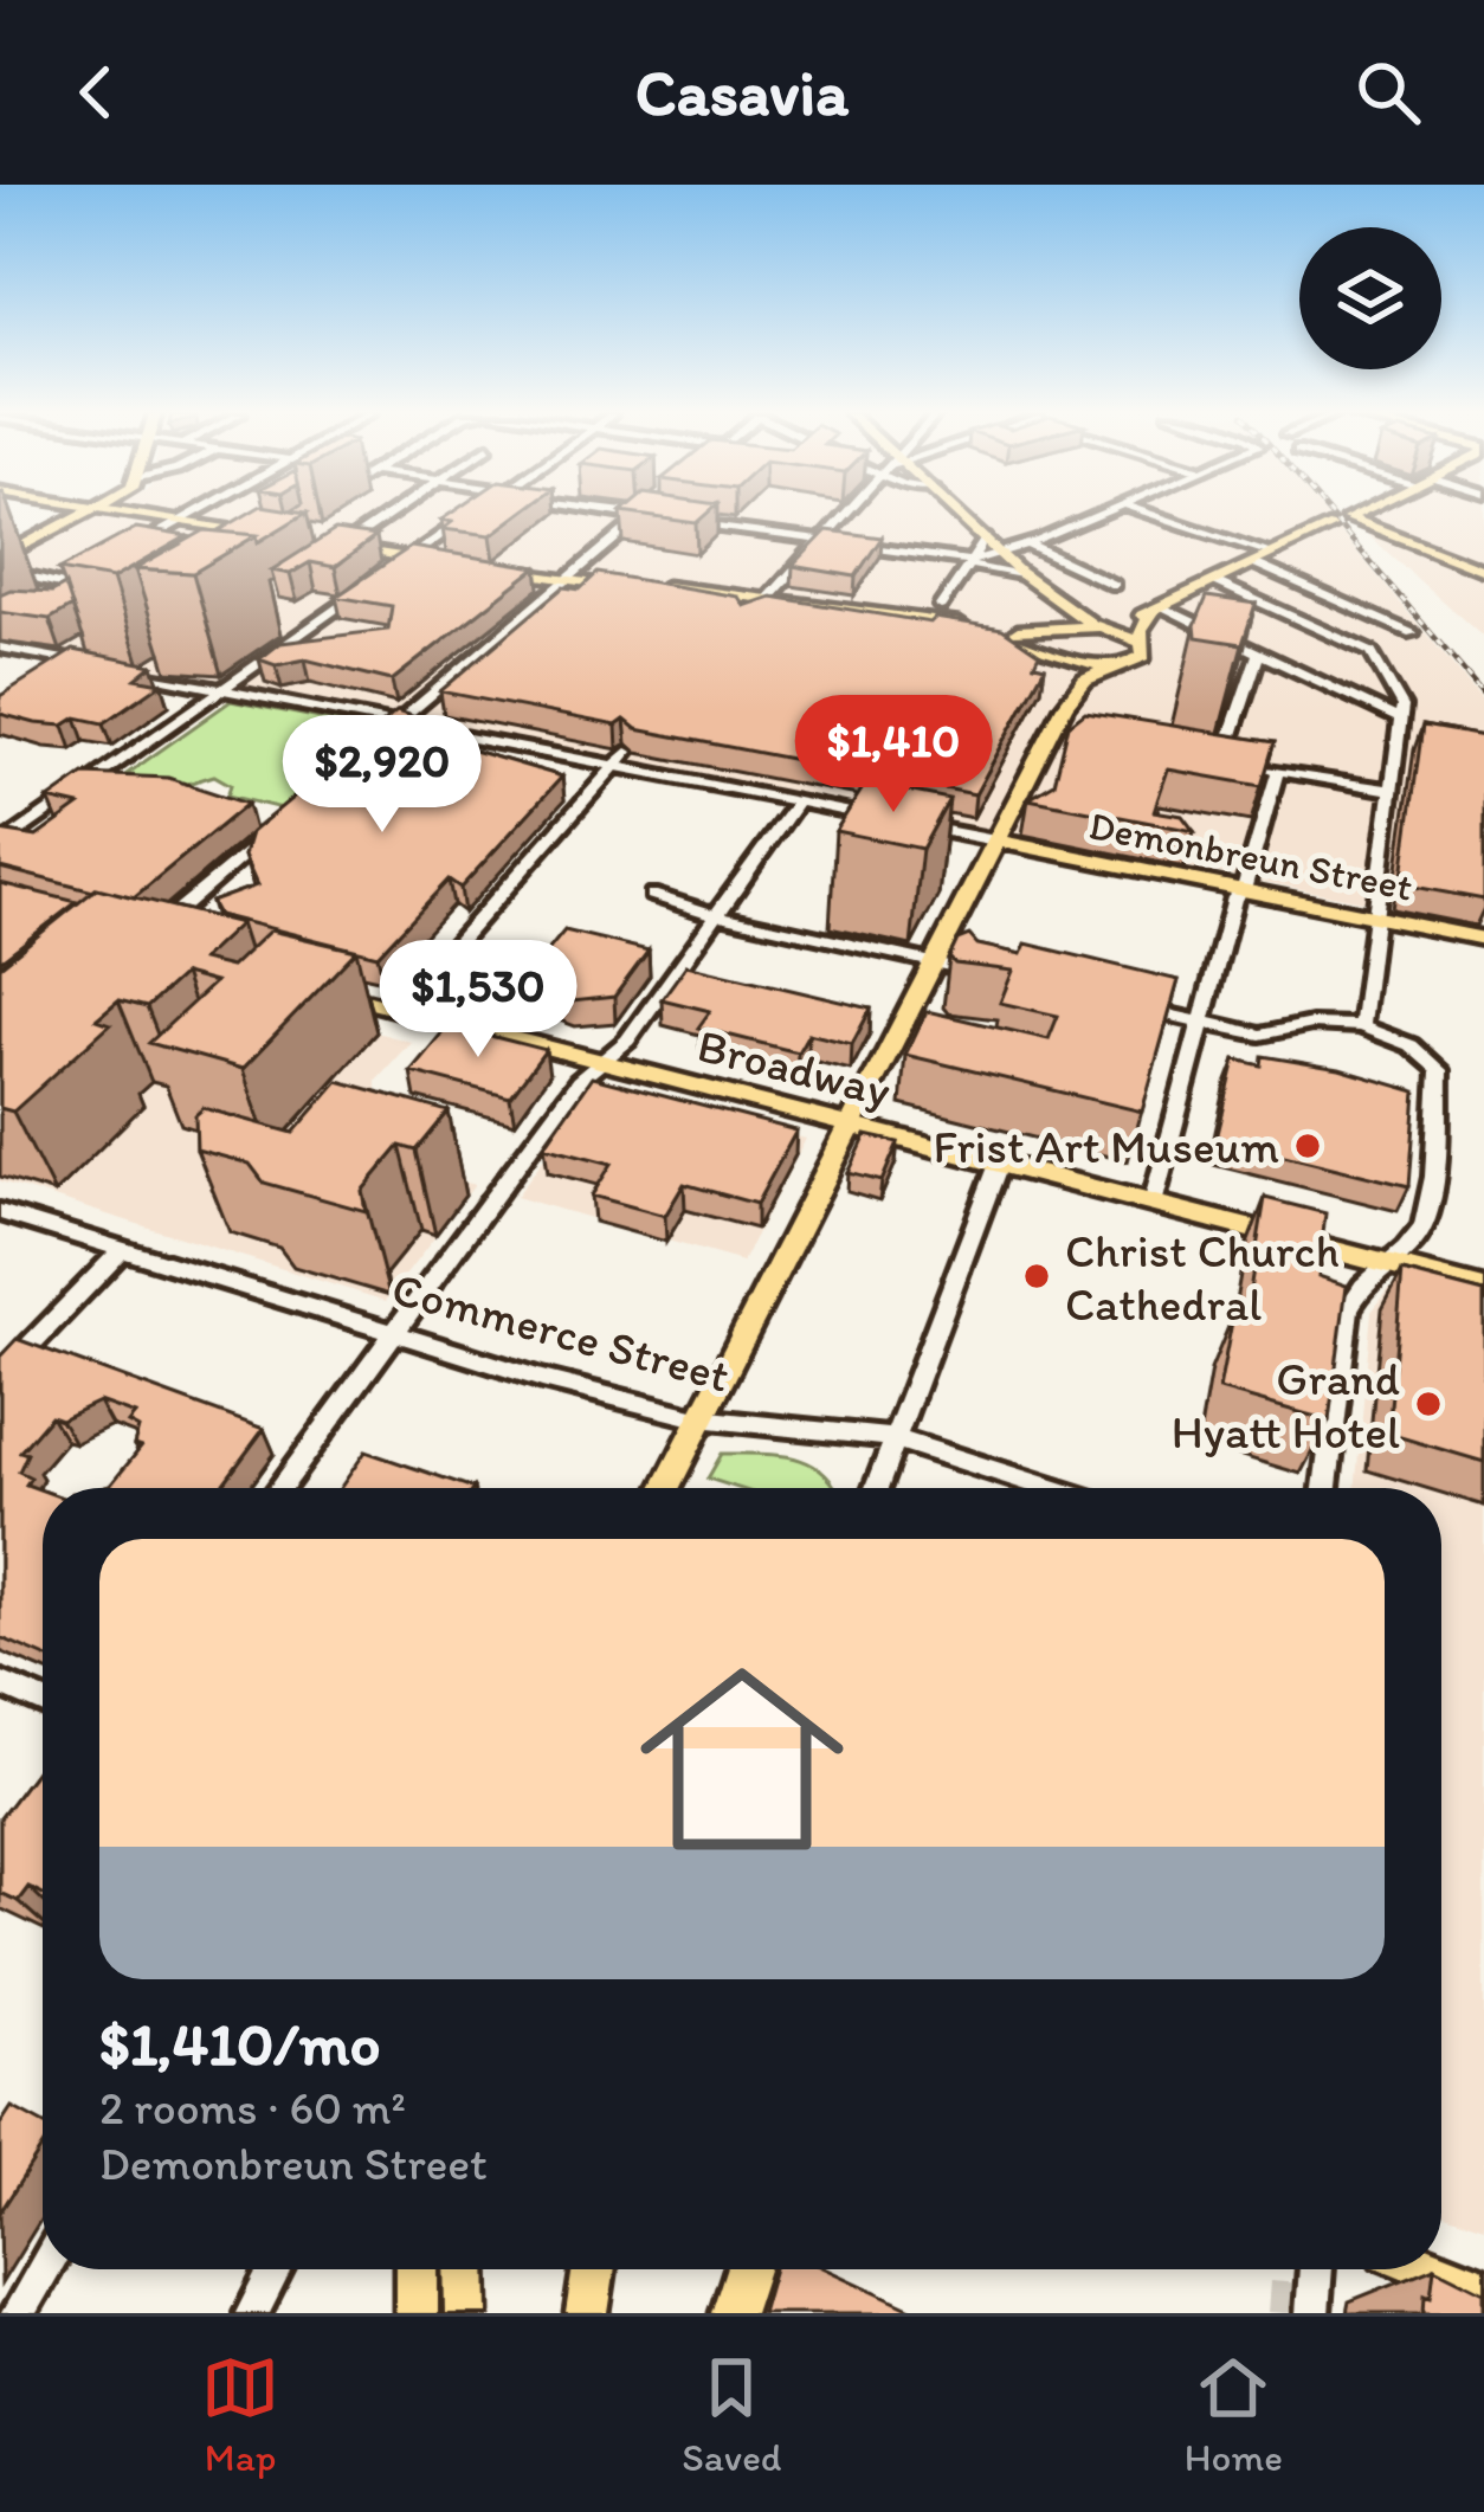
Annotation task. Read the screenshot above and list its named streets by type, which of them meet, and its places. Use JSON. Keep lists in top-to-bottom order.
{
  "streets": {
    "main road": ["Demonbreun Street", "Broadway"],
    "street": ["Commerce Street"]
  },
  "places": ["Frist Art Museum", "Christ Church Cathedral", "Grand Hyatt Hotel"],
  "page": {
    "header": "Casavia",
    "price": ["$1,410", "$2,920", "$1,530"],
    "list": [
      {
        "name": "$1,410/mo",
        "note": "2 rooms · 60 m² · Demonbreun Street"
      }
    ],
    "tabs": ["Map", "Saved", "Home"]
  }
}
